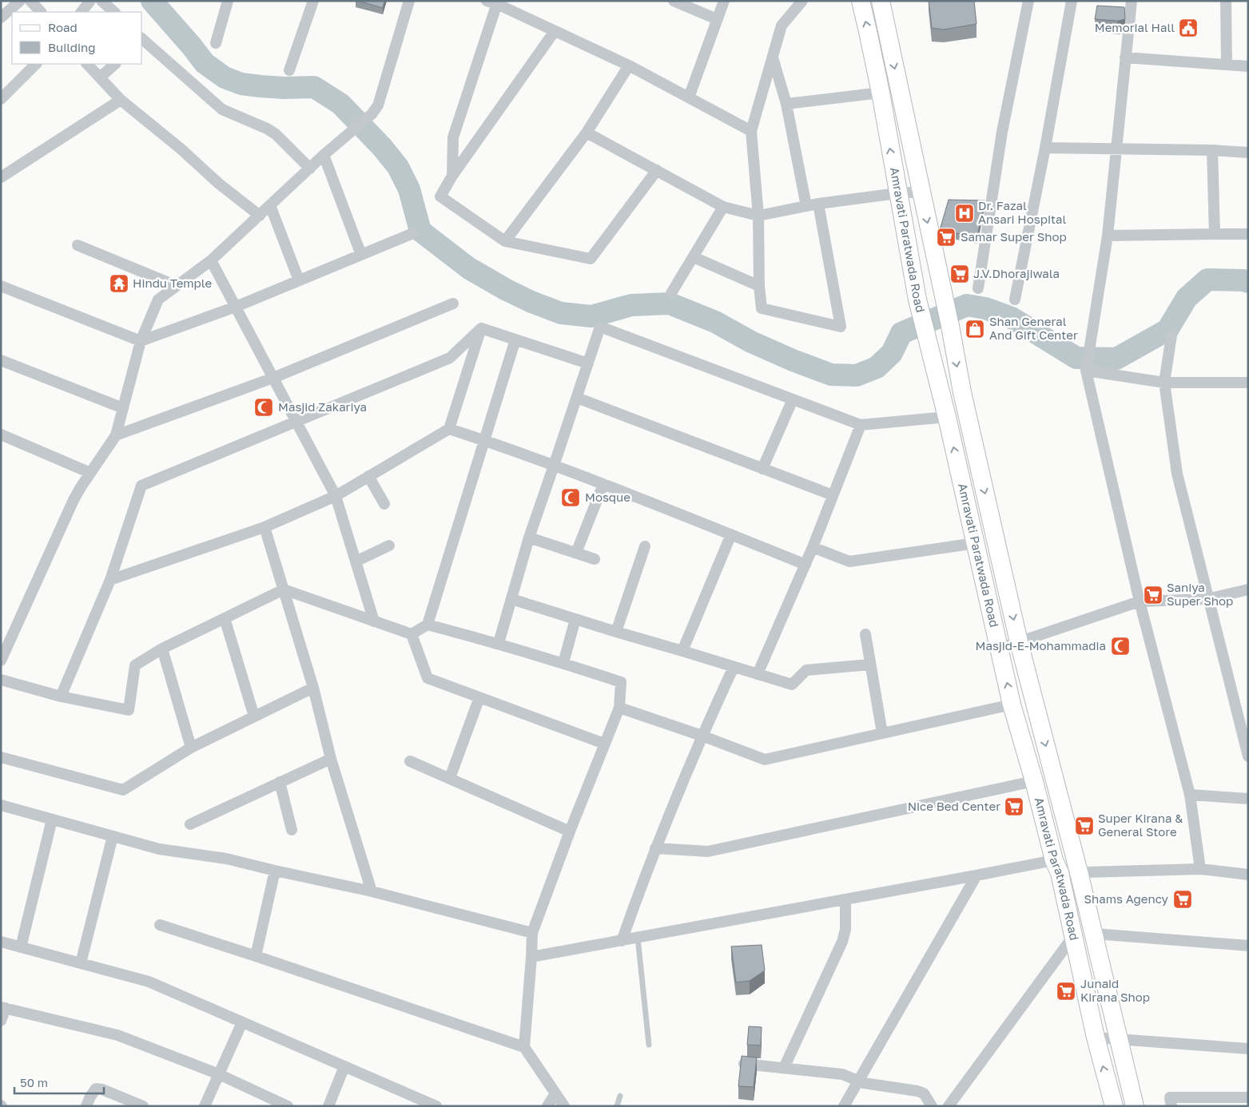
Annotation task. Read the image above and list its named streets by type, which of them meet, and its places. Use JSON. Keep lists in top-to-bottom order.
{
  "streets": {
    "main road": ["Amravati Paratwada Road"]
  },
  "places": {
    "public building": ["Memorial Hall"],
    "hospital": ["Dr. Fazal Ansari Hospital"],
    "supermarket": [
      "Samar Super Shop",
      "J.V.Dhorajiwala",
      "Saniya Super Shop",
      "Nice Bed Center",
      "Super Kirana & General Store",
      "Shams Agency",
      "Junaid Kirana Shop"
    ],
    "temple": ["Hindu Temple"],
    "shop": ["Shan General And Gift Center"],
    "mosque": ["Masjid Zakariya", "Mosque", "Masjid-E-Mohammadia"]
  },
  "legend": ["Road", "Building"],
  "scale_bar": "50 m"
}
